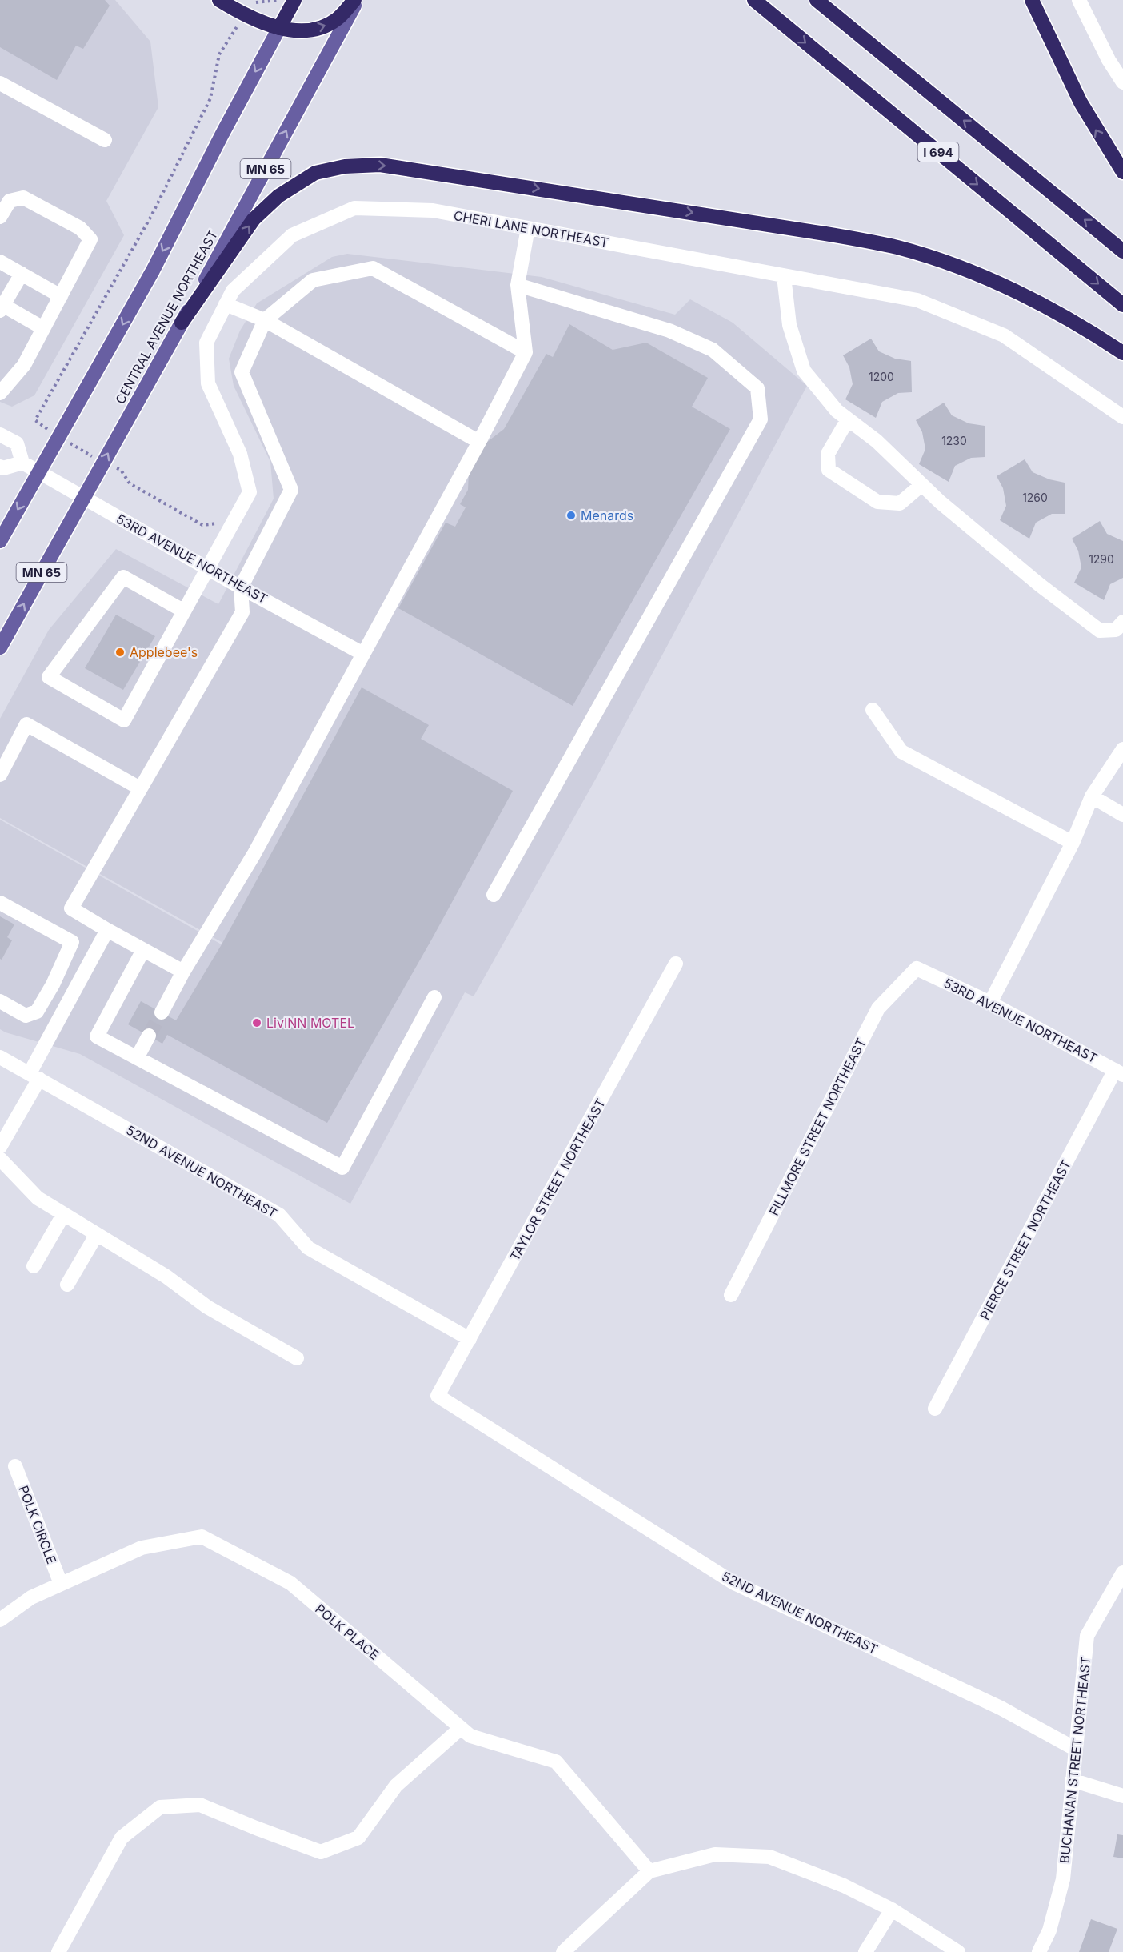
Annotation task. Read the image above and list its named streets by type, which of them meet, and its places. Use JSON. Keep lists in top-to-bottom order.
{
  "streets": {
    "highway": ["I 694"],
    "main road": ["MN 65", "CENTRAL AVENUE NORTHEAST"],
    "street": [
      "CHERI LANE NORTHEAST",
      "53RD AVENUE NORTHEAST",
      "FILLMORE STREET NORTHEAST",
      "52ND AVENUE NORTHEAST",
      "TAYLOR STREET NORTHEAST",
      "PIERCE STREET NORTHEAST",
      "POLK CIRCLE",
      "POLK PLACE",
      "BUCHANAN STREET NORTHEAST"
    ]
  },
  "crossings": [
    ["CHERI LANE NORTHEAST", "53RD AVENUE NORTHEAST"],
    ["CENTRAL AVENUE NORTHEAST", "53RD AVENUE NORTHEAST"],
    ["53RD AVENUE NORTHEAST", "FILLMORE STREET NORTHEAST"],
    ["53RD AVENUE NORTHEAST", "PIERCE STREET NORTHEAST"],
    ["52ND AVENUE NORTHEAST", "TAYLOR STREET NORTHEAST"],
    ["52ND AVENUE NORTHEAST", "BUCHANAN STREET NORTHEAST"],
    ["POLK CIRCLE", "POLK PLACE"]
  ],
  "places": ["Menards", "Applebee's", "LivINN MOTEL"],
  "house_numbers": [
    "1200",
    "1230",
    "1260",
    "1290"
  ]
}
